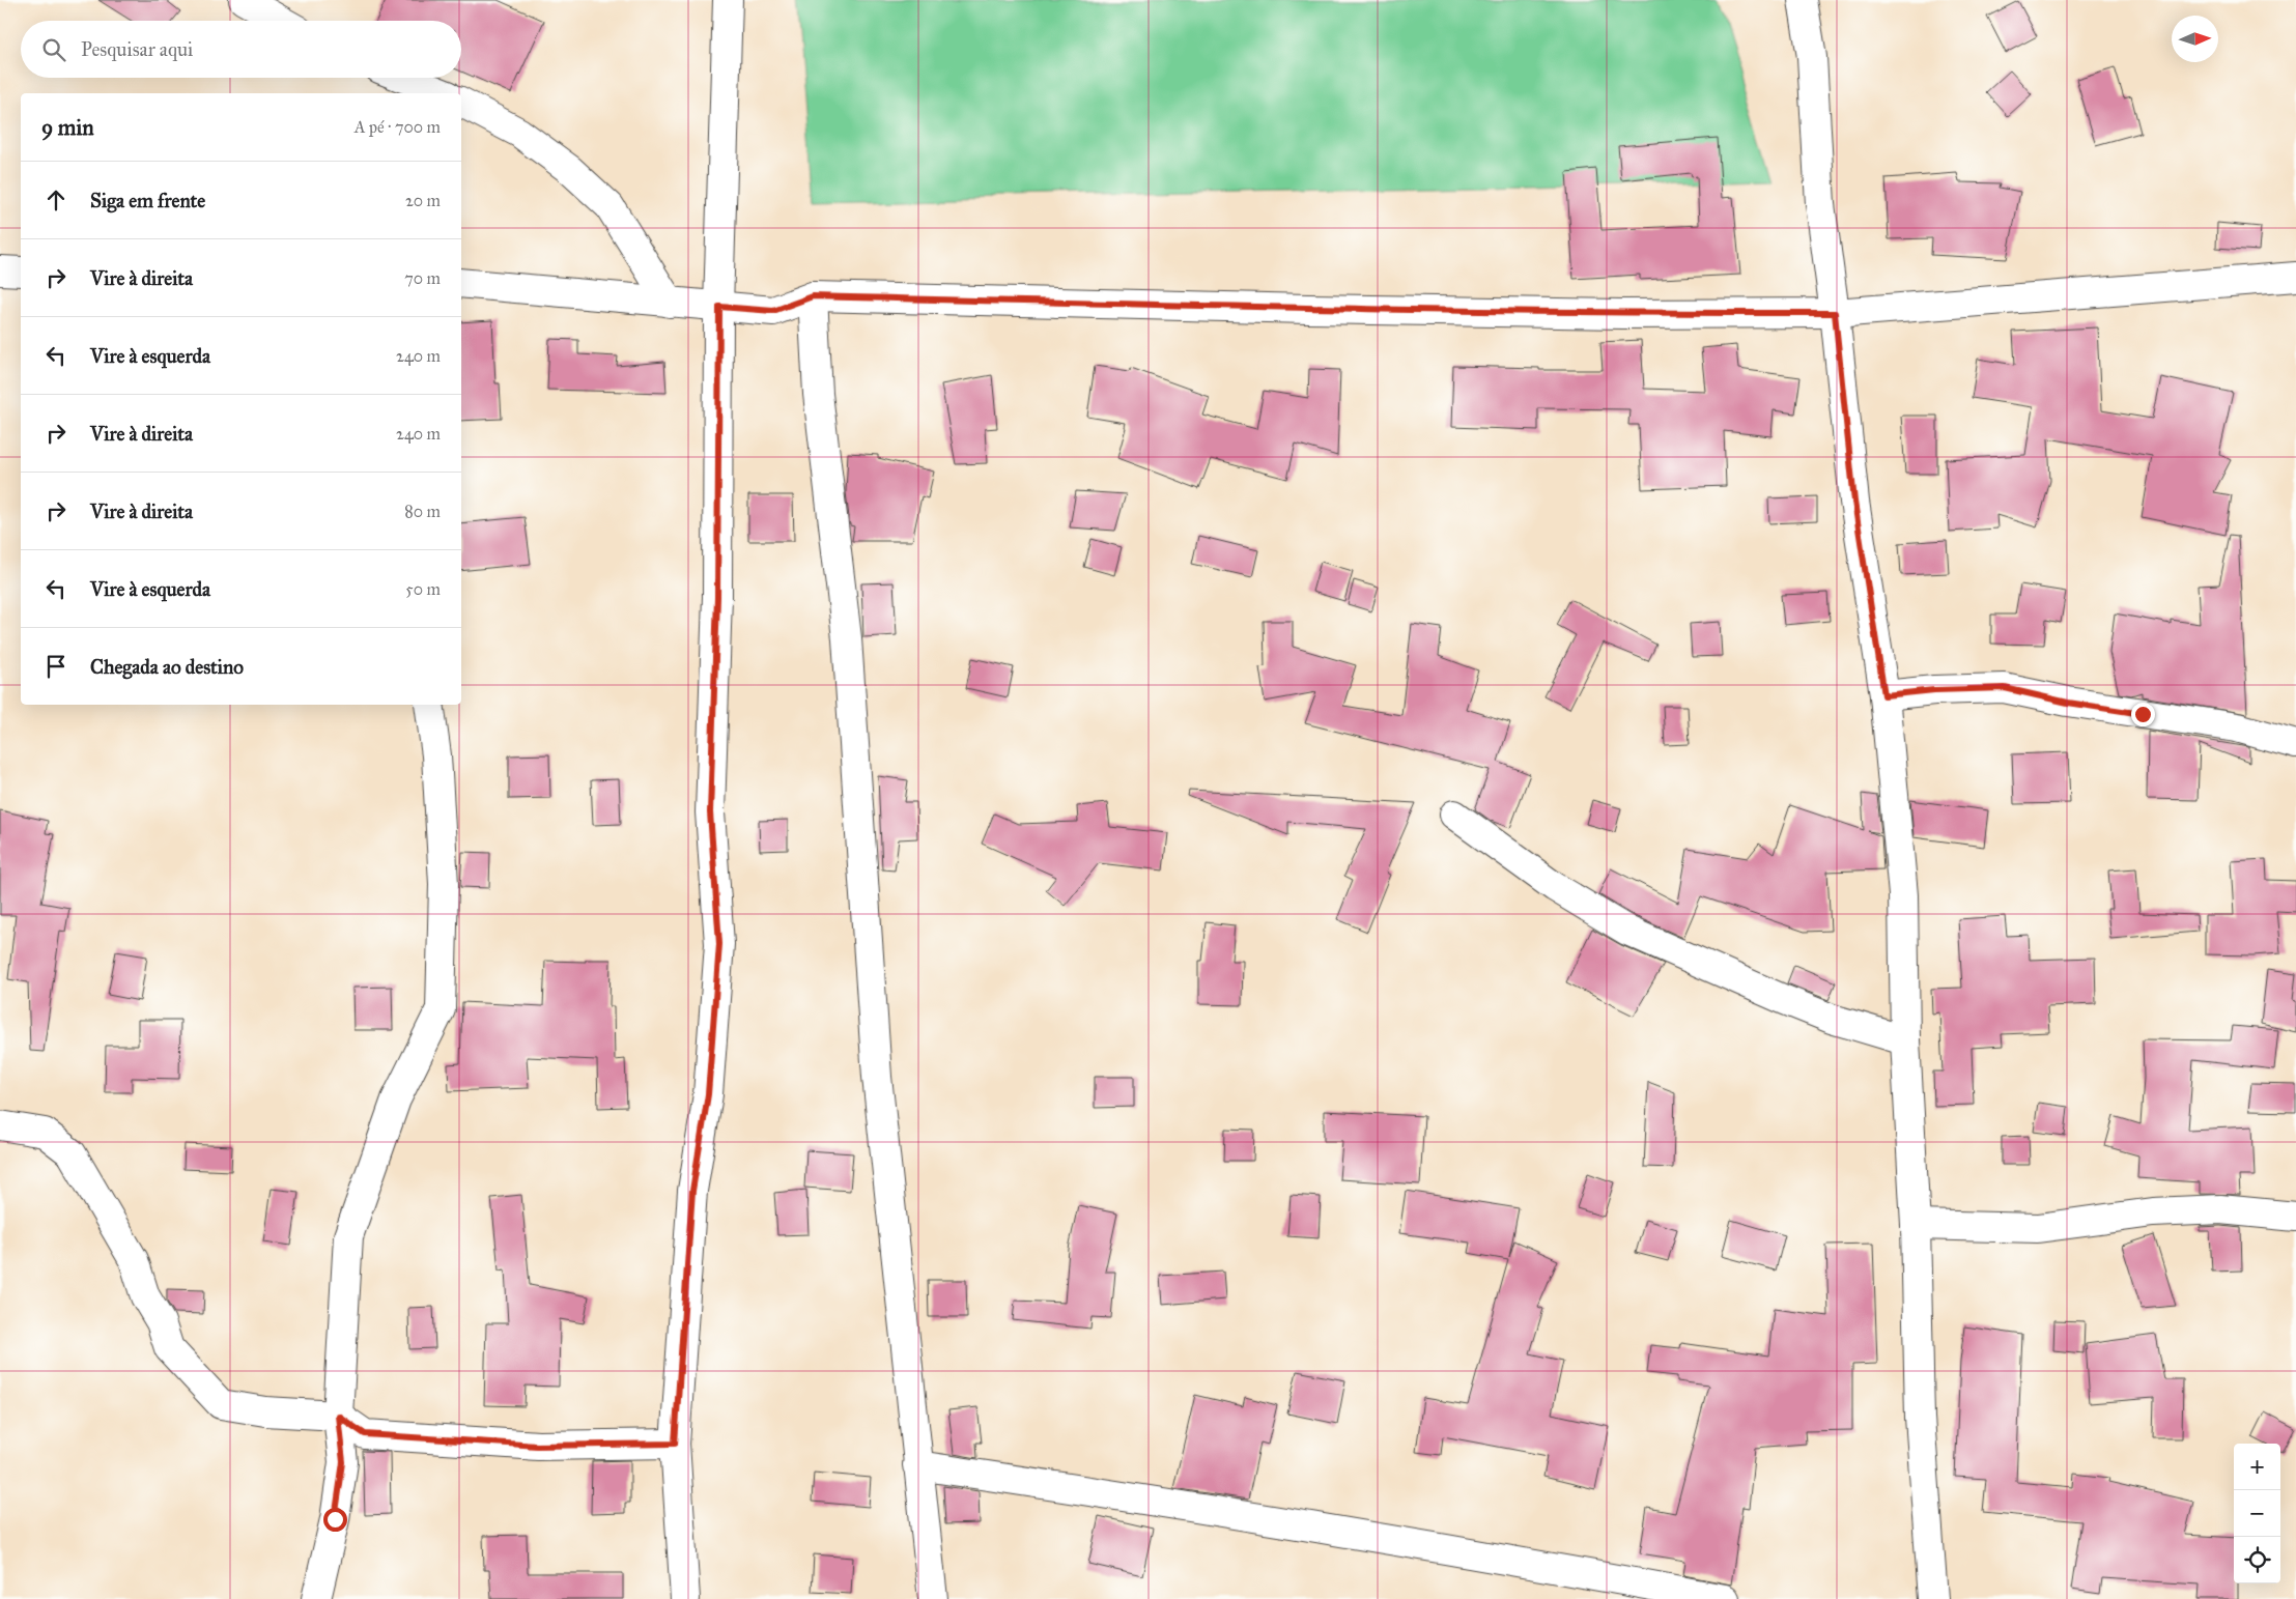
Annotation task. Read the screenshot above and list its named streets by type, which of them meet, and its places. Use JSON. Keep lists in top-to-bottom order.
{
  "north": "right",
  "page": {
    "search": "Pesquisar aqui",
    "heading": ["9 min", "A pé · 700 m"],
    "list": [
      ["Siga em frente", "20 m"],
      ["Vire à direita", "70 m"],
      ["Vire à esquerda", "240 m"],
      ["Vire à direita", "240 m"],
      ["Vire à direita", "80 m"],
      ["Vire à esquerda", "50 m"],
      "Chegada ao destino"
    ],
    "map_buttons": ["+", "−"]
  }
}
